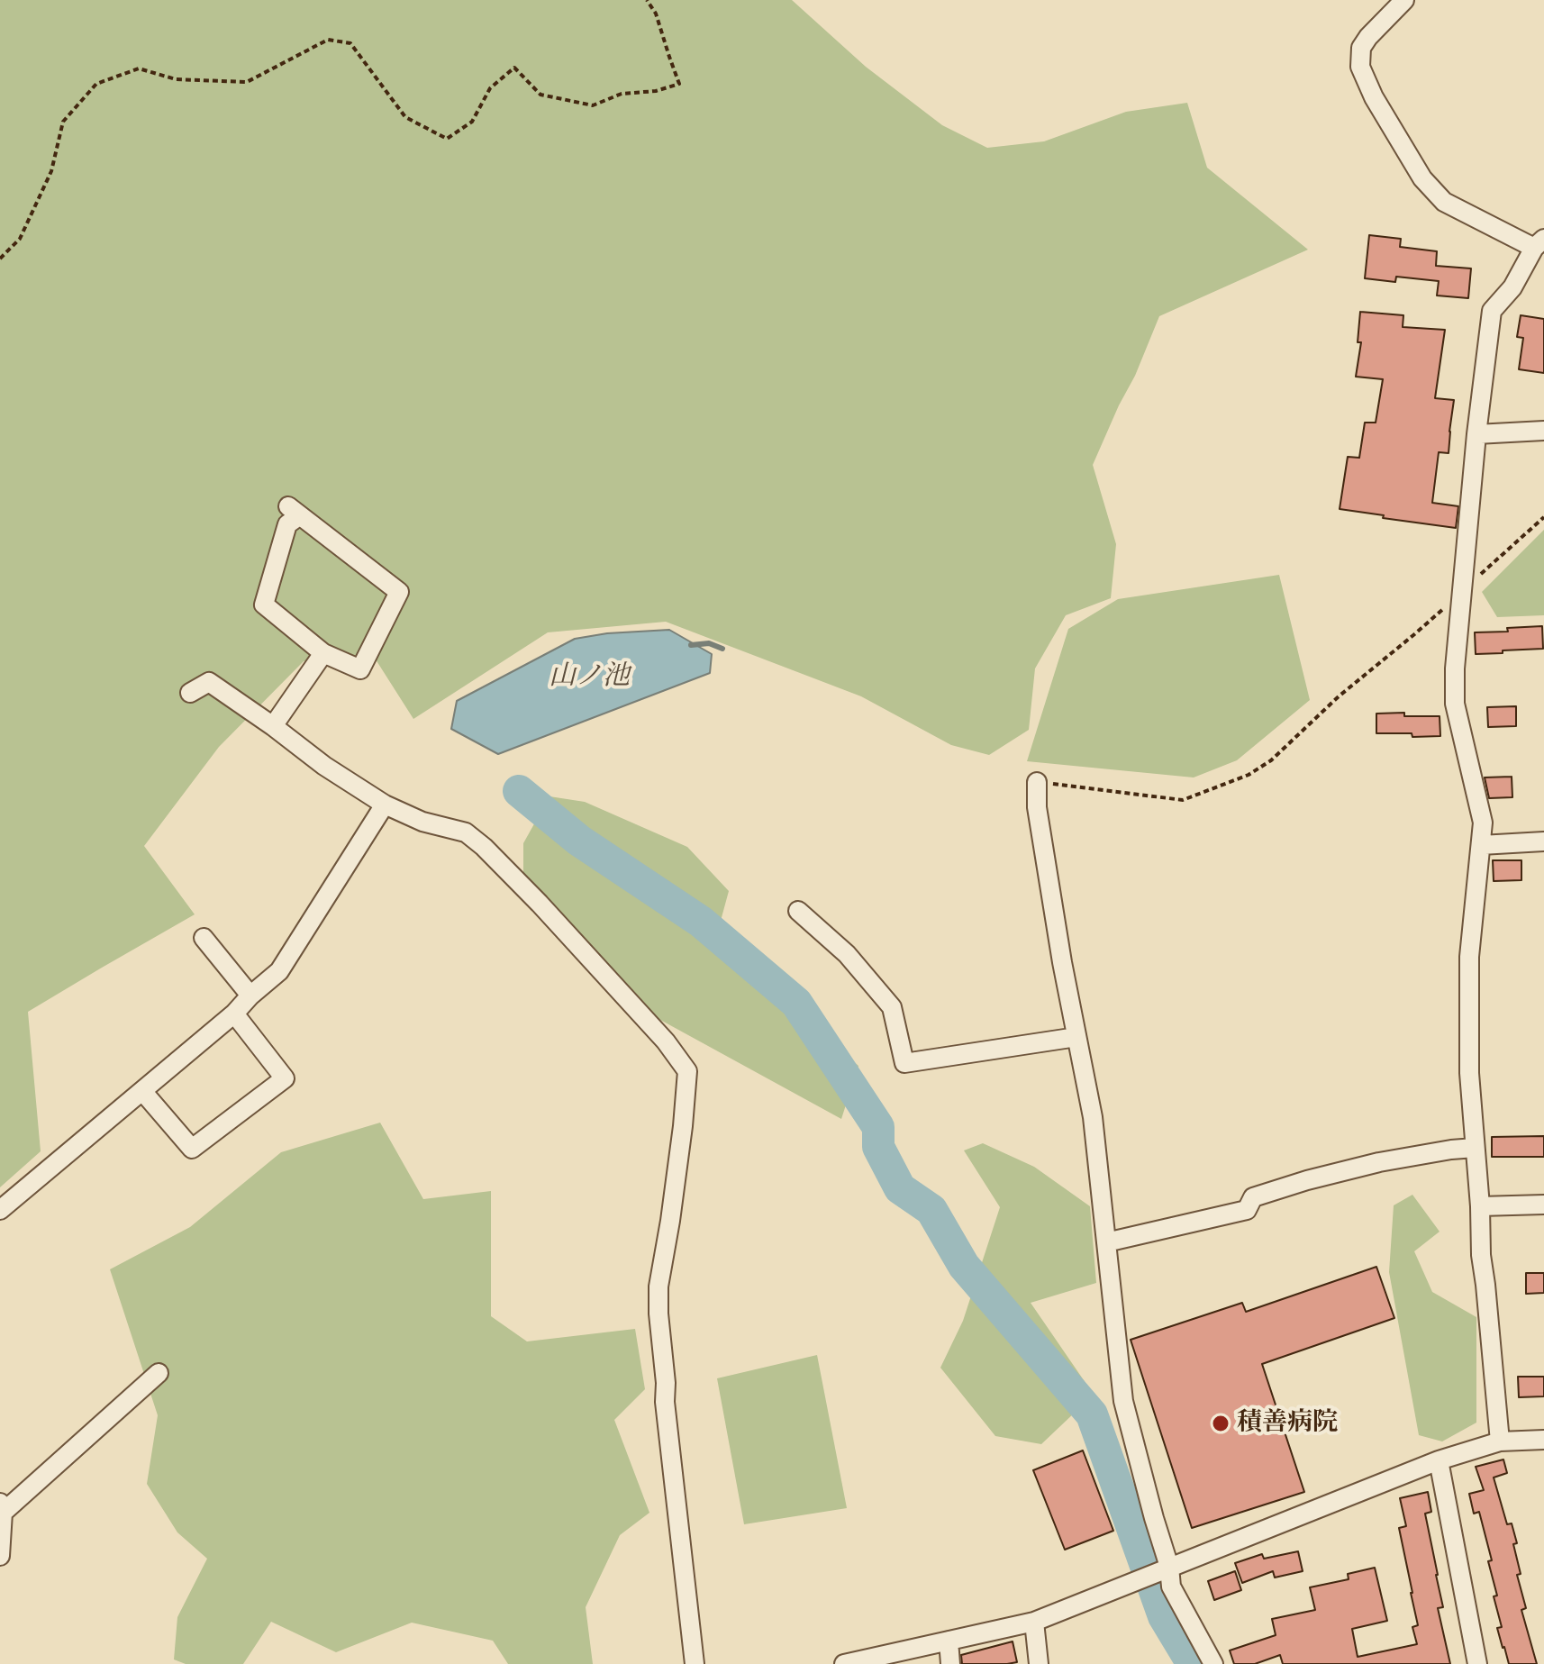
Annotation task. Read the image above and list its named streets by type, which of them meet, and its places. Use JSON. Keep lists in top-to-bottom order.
{
  "water": ["山ノ池"],
  "places": ["積善病院"]
}
